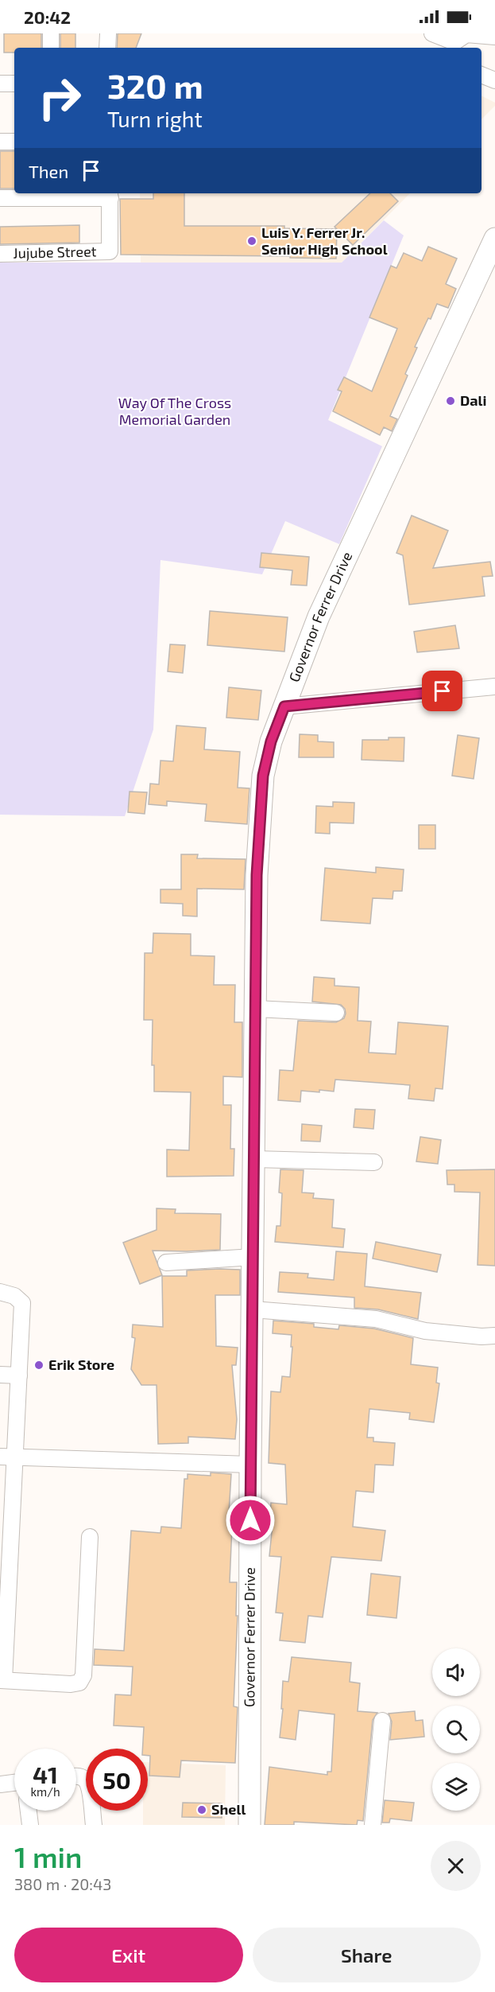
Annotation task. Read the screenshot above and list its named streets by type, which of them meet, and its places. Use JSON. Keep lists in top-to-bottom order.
{
  "streets": {
    "main road": ["Governor Ferrer Drive"],
    "street": ["Jujube Street"]
  },
  "parks": ["Way Of The Cross Memorial Garden"],
  "places": [
    "Luis Y. Ferrer Jr. Senior High School",
    "Dali",
    "Erik Store",
    "Shell"
  ],
  "page": {
    "status": "20:42",
    "turn": ["320 m", "Turn right"],
    "then": "Then",
    "speed": "41 km/h",
    "limit": "50",
    "heading": ["1 min", "380 m · 20:43"],
    "buttons": ["Exit", "Share"]
  }
}
